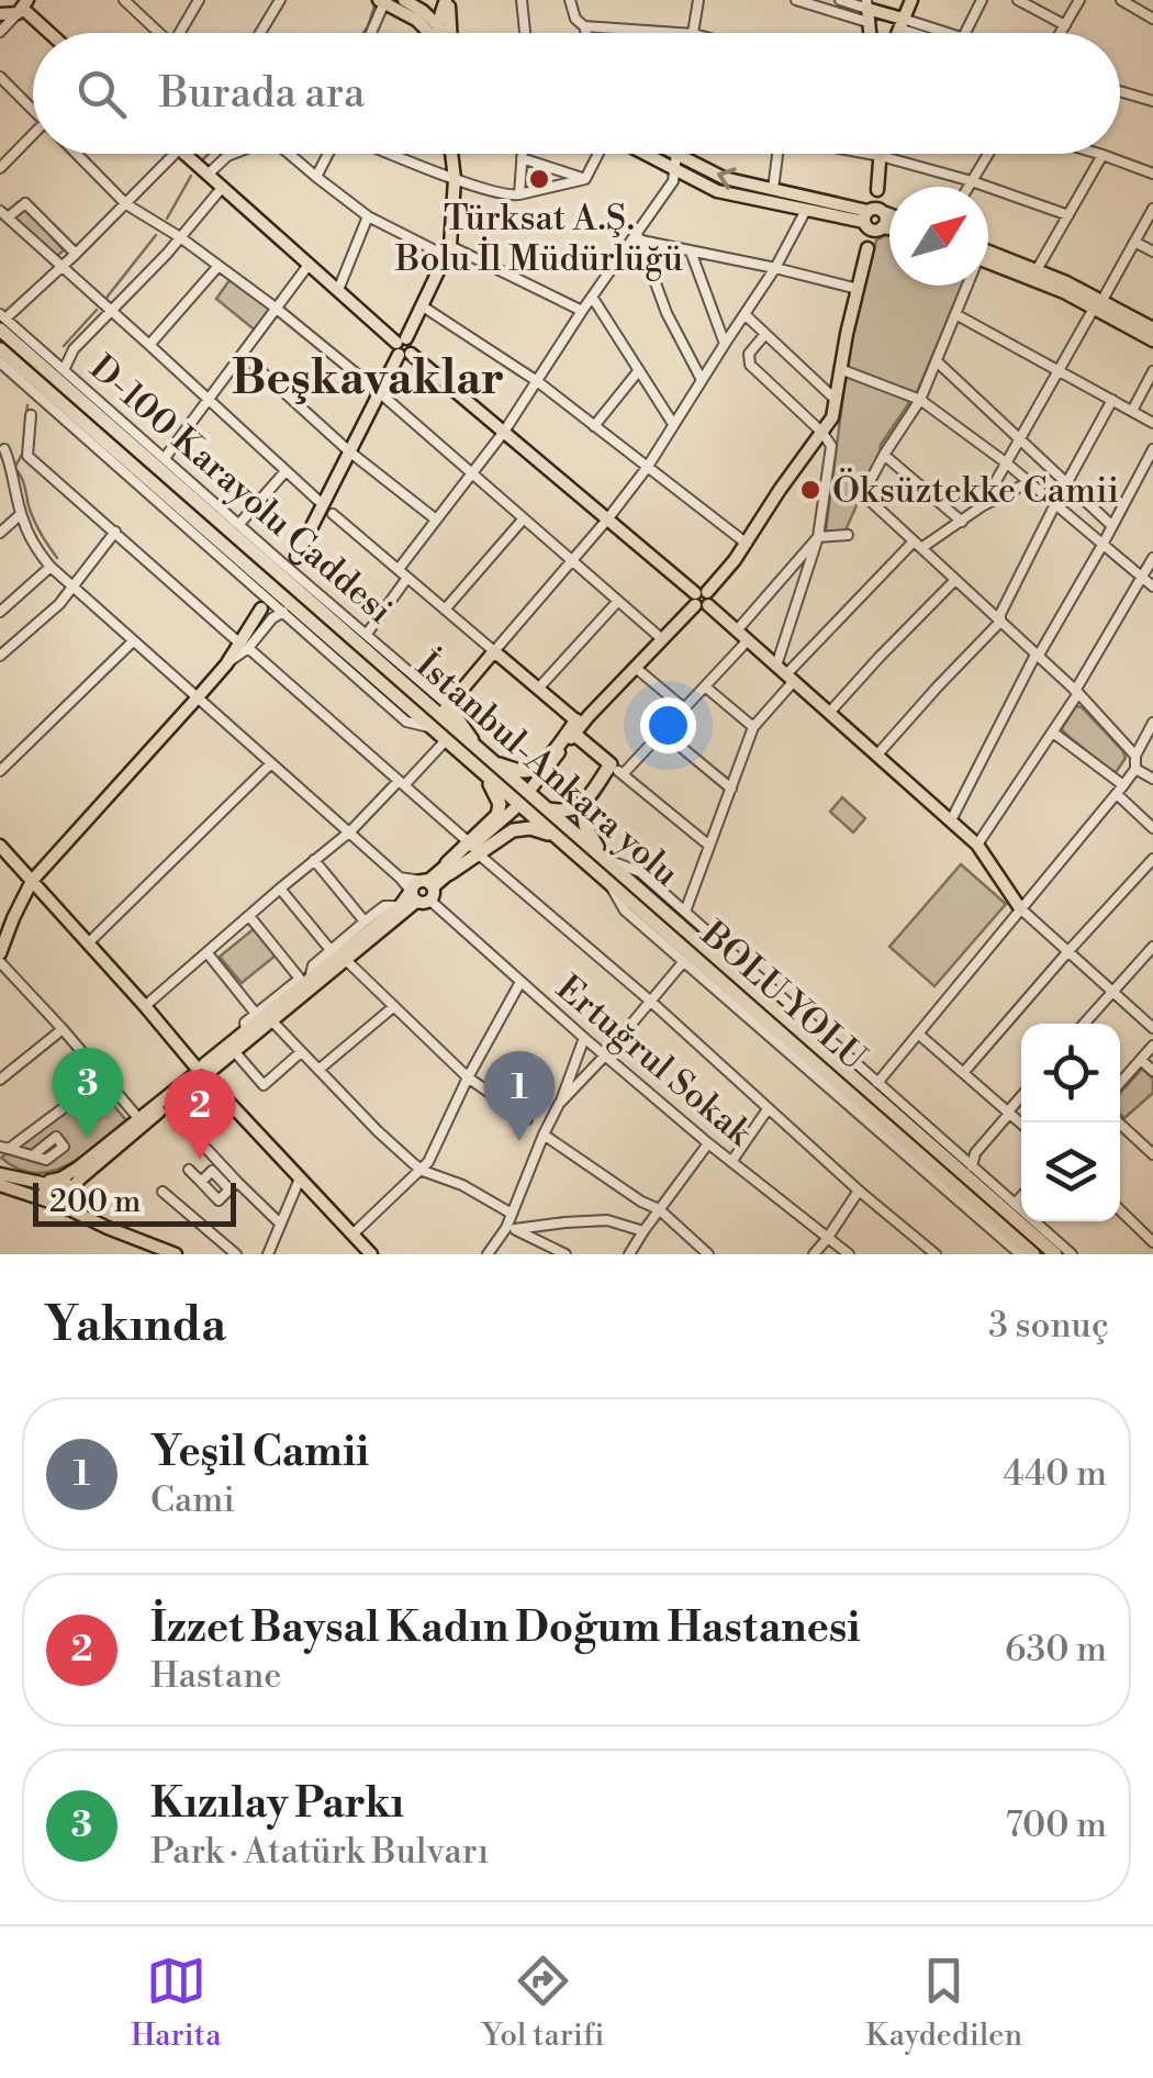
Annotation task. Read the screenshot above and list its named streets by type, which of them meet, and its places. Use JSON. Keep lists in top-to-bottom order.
{
  "streets": {
    "highway": ["İstanbul-Ankara yolu", "BOLU YOLU"],
    "street": ["D-100 Karayolu Caddesi", "Ertuğrul Sokak"]
  },
  "crossings": [
    ["D-100 Karayolu Caddesi", "İstanbul-Ankara yolu"],
    ["D-100 Karayolu Caddesi", "BOLU YOLU"]
  ],
  "districts": ["Beşkavaklar"],
  "places": ["Türksat A.Ş. Bolu İl Müdürlüğü", "Öksüztekke Camii"],
  "scale_bar": "200 m",
  "north": "top right",
  "page": {
    "search": "Burada ara",
    "pins": ["3", "1", "2"],
    "scale": "200 m",
    "heading": ["Yakında", "3 sonuç"],
    "list": [
      {
        "mark": "1",
        "name": "Yeşil Camii",
        "note": "Cami",
        "value": "440 m"
      },
      {
        "mark": "2",
        "name": "İzzet Baysal Kadın Doğum Hastanesi",
        "note": "Hastane",
        "value": "630 m"
      },
      {
        "mark": "3",
        "name": "Kızılay Parkı",
        "note": "Park · Atatürk Bulvarı",
        "value": "700 m"
      }
    ],
    "nav": ["Harita", "Yol tarifi", "Kaydedilen"]
  }
}
